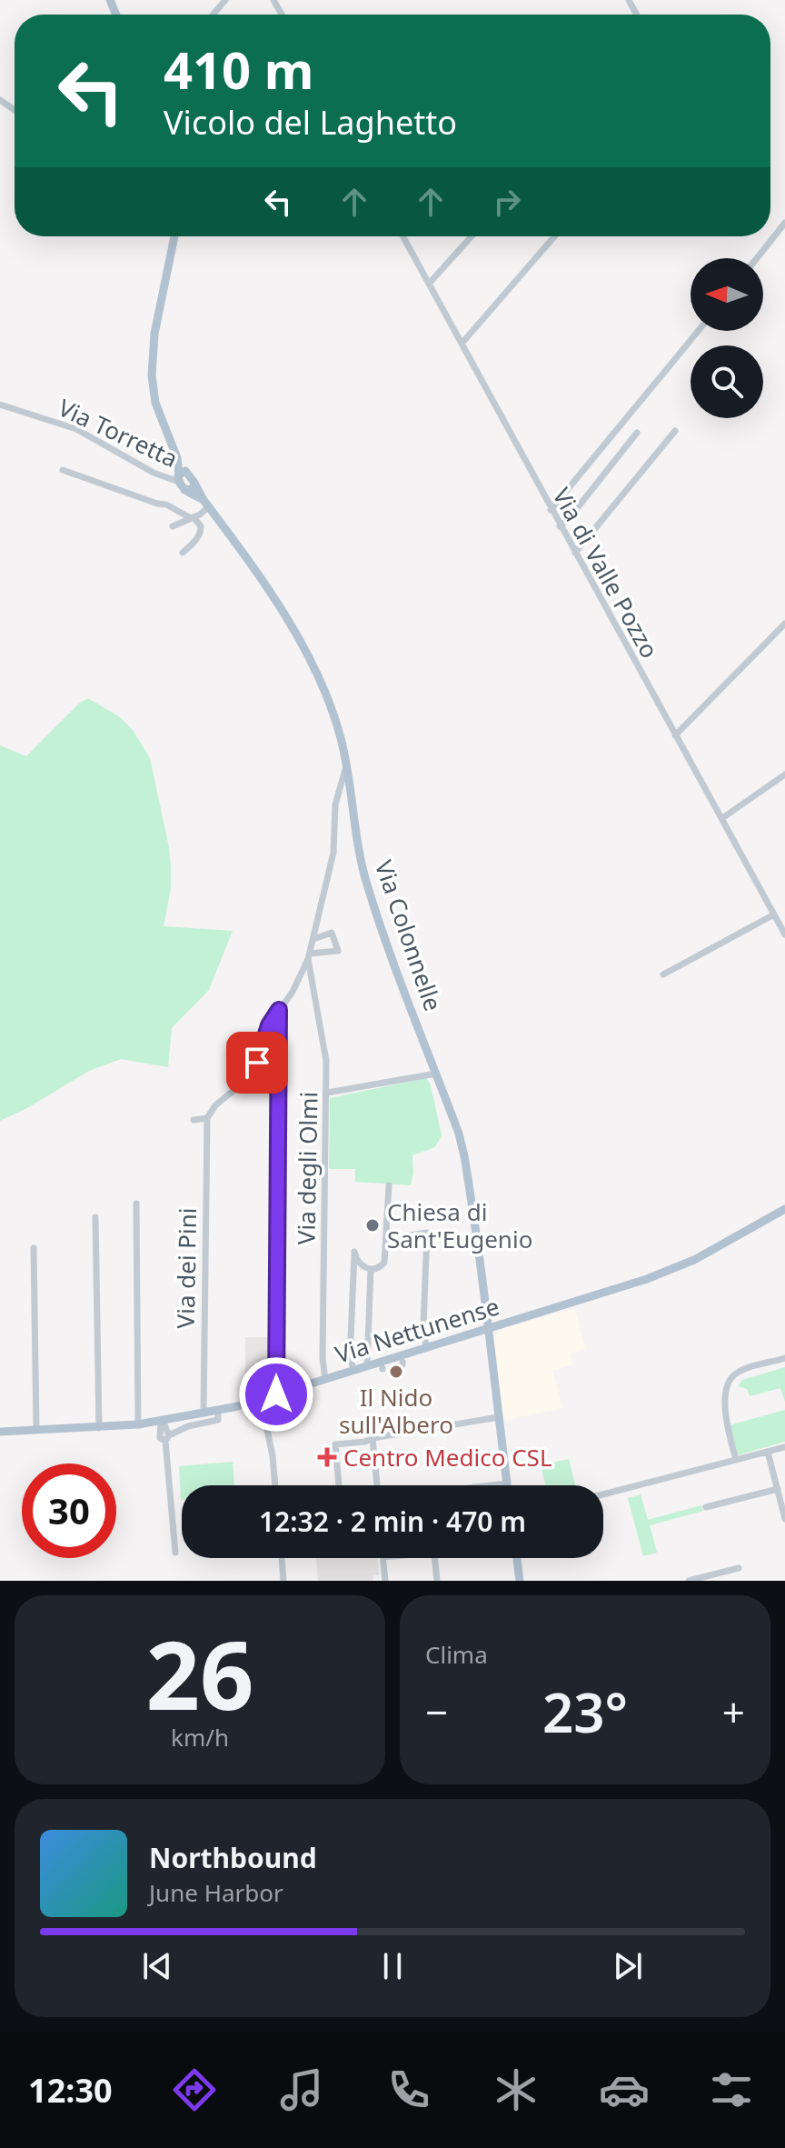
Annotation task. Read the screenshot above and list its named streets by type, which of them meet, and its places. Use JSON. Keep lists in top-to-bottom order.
{
  "streets": {
    "main road": ["Via Colonnelle", "Via Nettunense"],
    "street": [
      "Via Torretta",
      "Via di Valle Pozzo",
      "Via degli Olmi",
      "Via dei Pini"
    ]
  },
  "crossings": [
    ["Via Torretta", "Via Colonnelle"],
    ["Via Colonnelle", "Via Nettunense"],
    ["Via degli Olmi", "Via Nettunense"],
    ["Via dei Pini", "Via Nettunense"]
  ],
  "places": {
    "other": ["Chiesa di Sant'Eugenio", "Il Nido sull'Albero"],
    "health": ["Centro Medico CSL"]
  },
  "north": "left",
  "page": {
    "turn": ["410 m", "Vicolo del Laghetto"],
    "limit": "30",
    "trip": "12:32 · 2 min · 470 m",
    "tile": [
      ["26", "km/h"],
      "Clima"
    ],
    "heat": ["−", "23°", "+"],
    "song": ["Northbound", "June Harbor"],
    "tabs": "12:30"
  }
}
